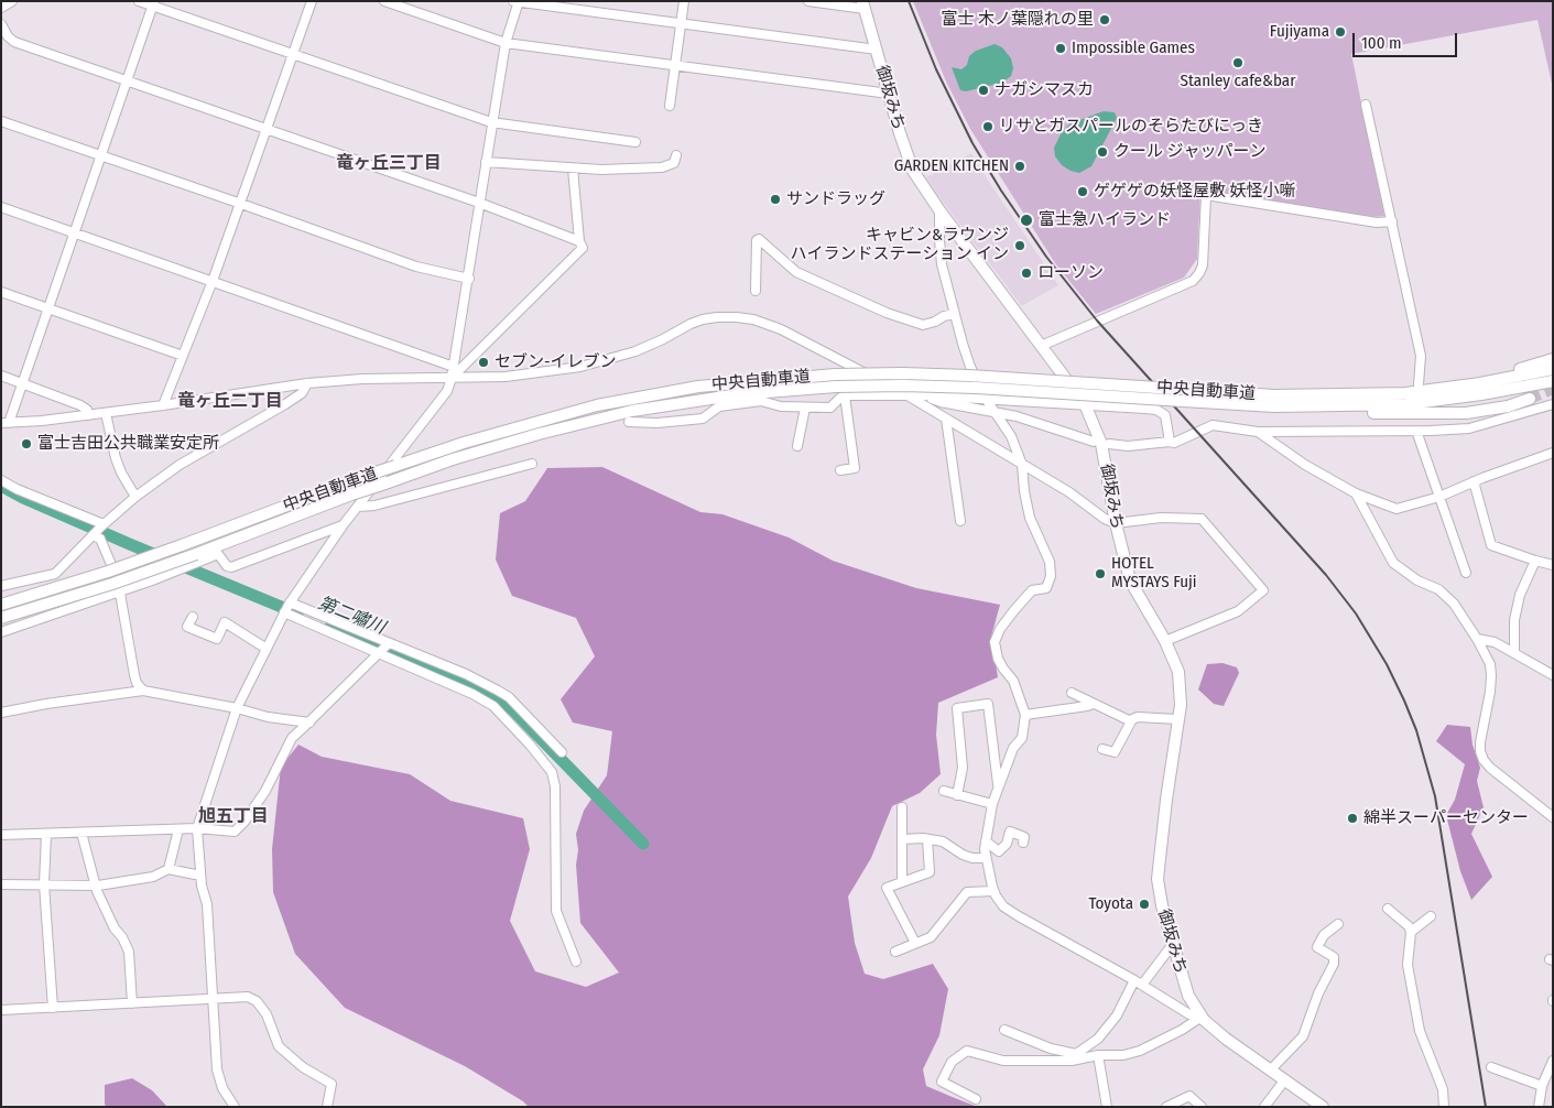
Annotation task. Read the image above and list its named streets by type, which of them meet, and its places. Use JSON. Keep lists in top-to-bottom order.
{
  "streets": {
    "highway": ["御坂みち", "中央自動車道"]
  },
  "districts": ["竜ヶ丘三丁目", "竜ヶ丘二丁目", "旭五丁目"],
  "water": ["第二嘯川"],
  "places": [
    "富士 木ノ葉隠れの里",
    "Fujiyama",
    "Impossible Games",
    "Stanley cafe&bar",
    "ナガシマスカ",
    "リサとガスパールのそらたびにっき",
    "クール ジャッパーン",
    "GARDEN KITCHEN",
    "ゲゲゲの妖怪屋敷 妖怪小噺",
    "サンドラッグ",
    "富士急ハイランド",
    "キャビン&ラウンジ ハイランドステーション イン",
    "ローソン",
    "セブン-イレブン",
    "富士吉田公共職業安定所",
    "HOTEL MYSTAYS Fuji",
    "綿半スーパーセンター",
    "Toyota"
  ],
  "scale_bar": "100 m"
}
